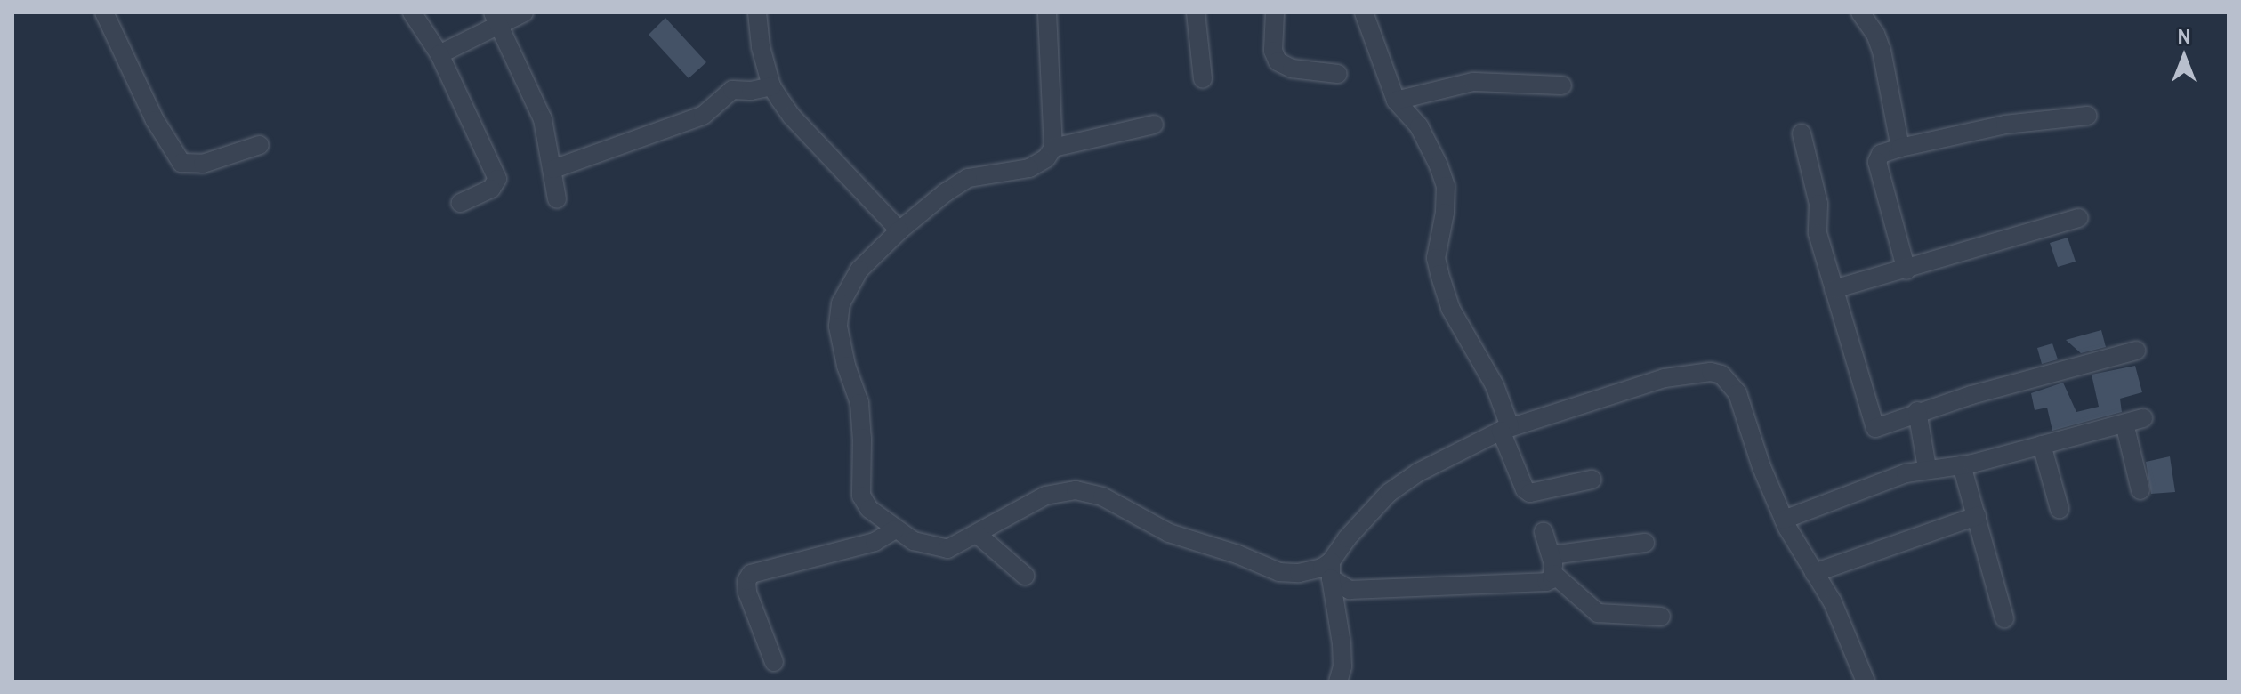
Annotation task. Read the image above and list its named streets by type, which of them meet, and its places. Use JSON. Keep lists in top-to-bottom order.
{
  "north": "top"
}
